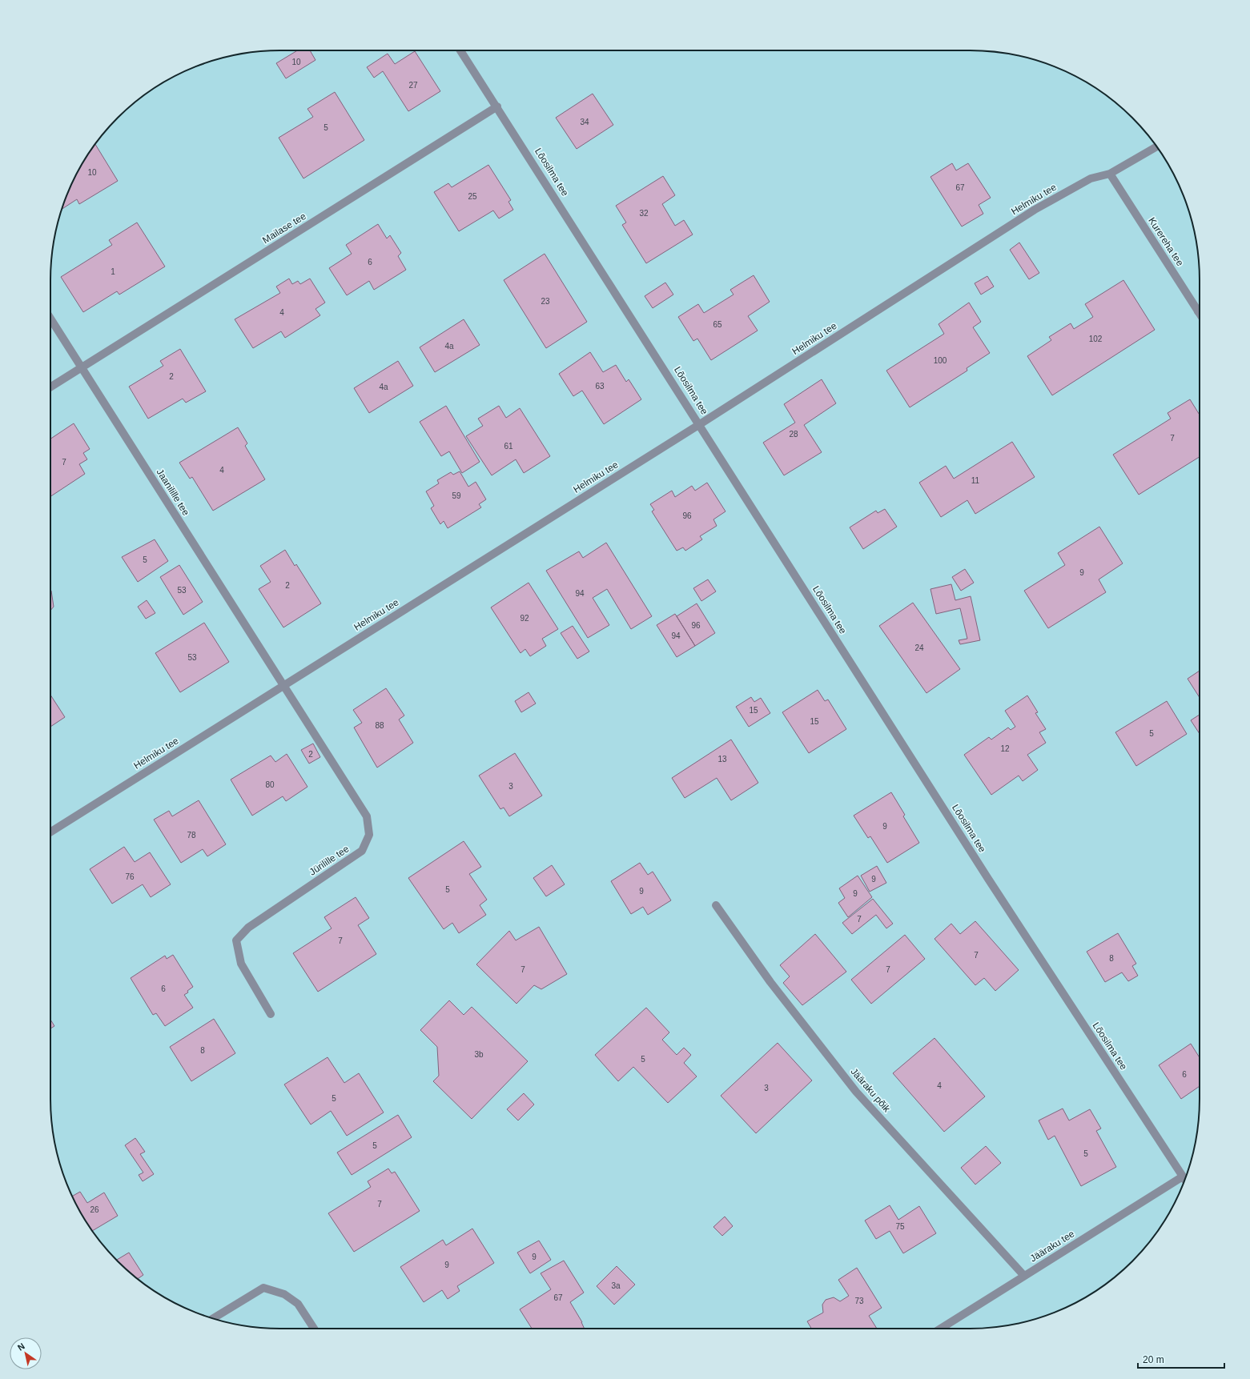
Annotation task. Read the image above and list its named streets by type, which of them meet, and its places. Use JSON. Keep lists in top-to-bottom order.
{
  "streets": {
    "street": [
      "Lõosilma tee",
      "Helmiku tee",
      "Mailase tee",
      "Kurereha tee",
      "Jaanilille tee",
      "Jürilille tee",
      "Jääraku põik",
      "Jääraku tee"
    ]
  },
  "crossings": [
    ["Lõosilma tee", "Helmiku tee"],
    ["Lõosilma tee", "Mailase tee"],
    ["Lõosilma tee", "Jääraku tee"],
    ["Helmiku tee", "Kurereha tee"],
    ["Helmiku tee", "Jaanilille tee"],
    ["Helmiku tee", "Jürilille tee"],
    ["Mailase tee", "Jaanilille tee"],
    ["Jaanilille tee", "Jürilille tee"],
    ["Jääraku põik", "Jääraku tee"]
  ],
  "house_numbers": [
    "10",
    "27",
    "34",
    "5",
    "10",
    "67",
    "25",
    "32",
    "6",
    "1",
    "23",
    "4",
    "65",
    "102",
    "4a",
    "100",
    "2",
    "63",
    "4a",
    "28",
    "7",
    "61",
    "7",
    "4",
    "11",
    "59",
    "96",
    "5",
    "9",
    "2",
    "53",
    "94",
    "92",
    "96",
    "94",
    "24",
    "53",
    "15",
    "15",
    "88",
    "5",
    "12",
    "2",
    "13",
    "80",
    "3",
    "9",
    "78",
    "76",
    "9",
    "5",
    "9",
    "9",
    "7",
    "7",
    "7",
    "8",
    "7",
    "7",
    "6",
    "8",
    "3b",
    "5",
    "6",
    "4",
    "3",
    "5",
    "5",
    "5",
    "7",
    "26",
    "75",
    "9",
    "9",
    "3a",
    "67",
    "73"
  ],
  "scale_bar": "20 m",
  "north": "top left"
}
